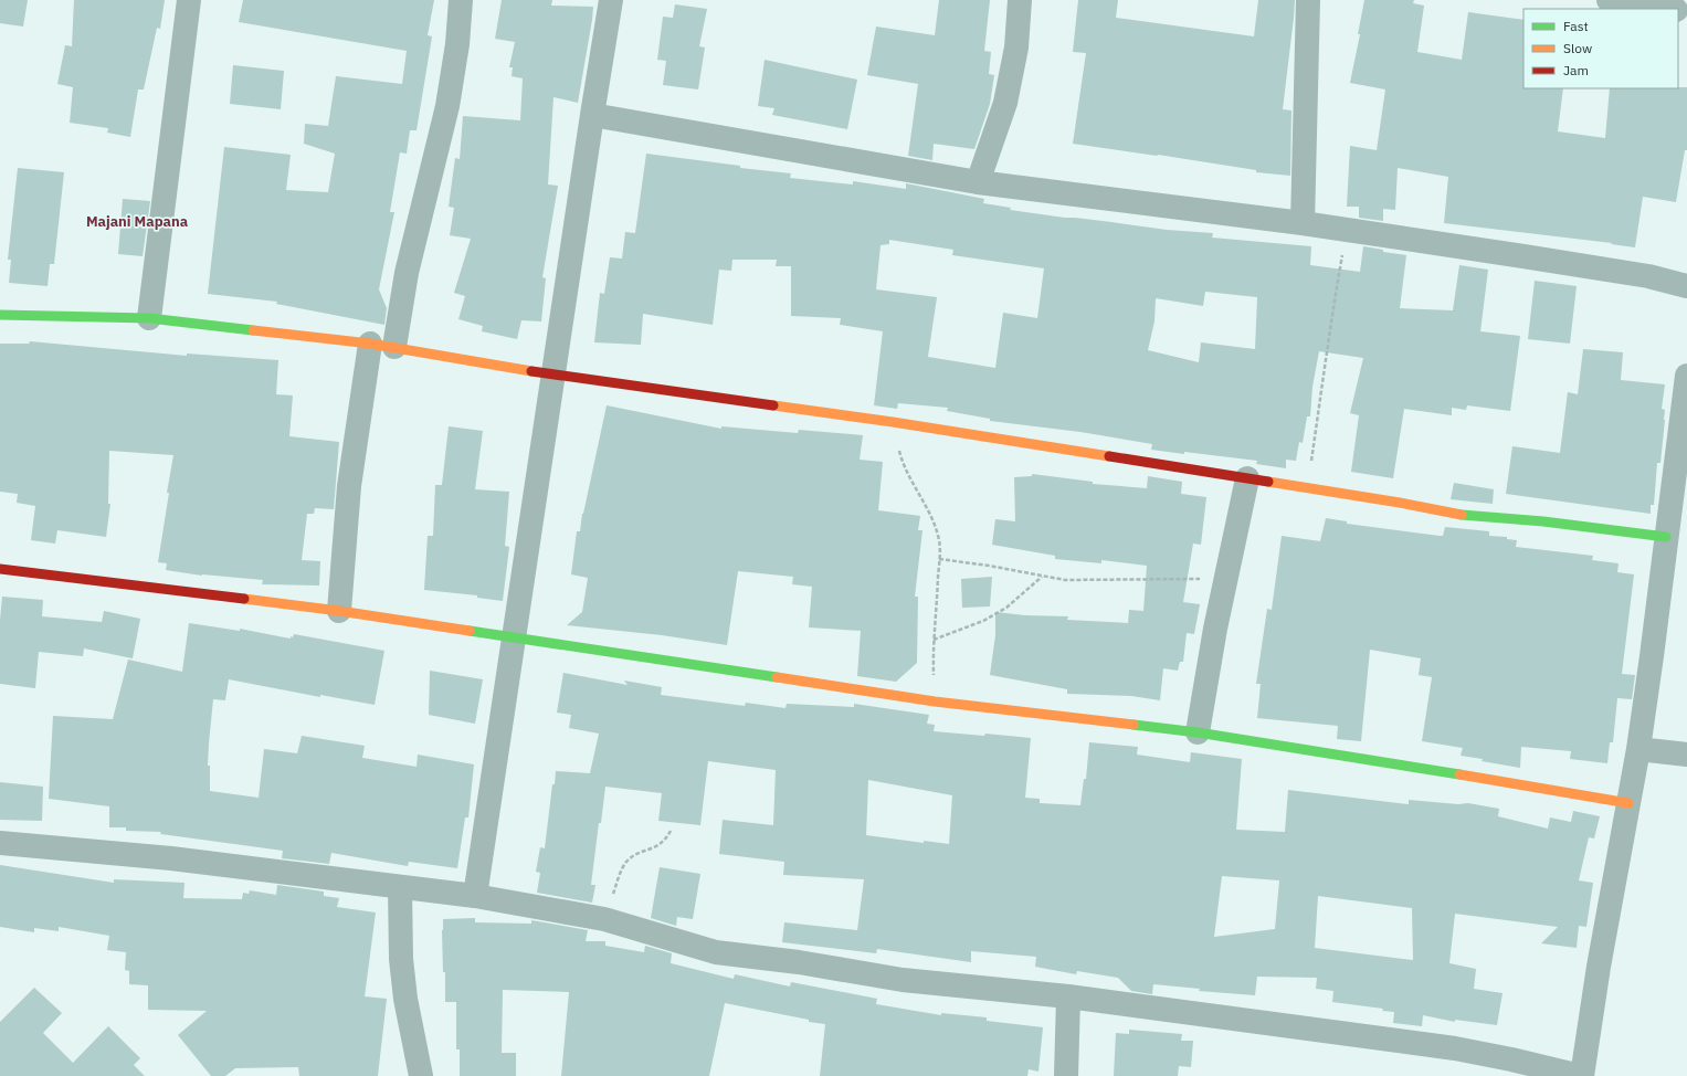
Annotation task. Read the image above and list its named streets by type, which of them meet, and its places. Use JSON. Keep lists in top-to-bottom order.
{
  "districts": ["Majani Mapana"],
  "legend": ["Fast", "Slow", "Jam"]
}
